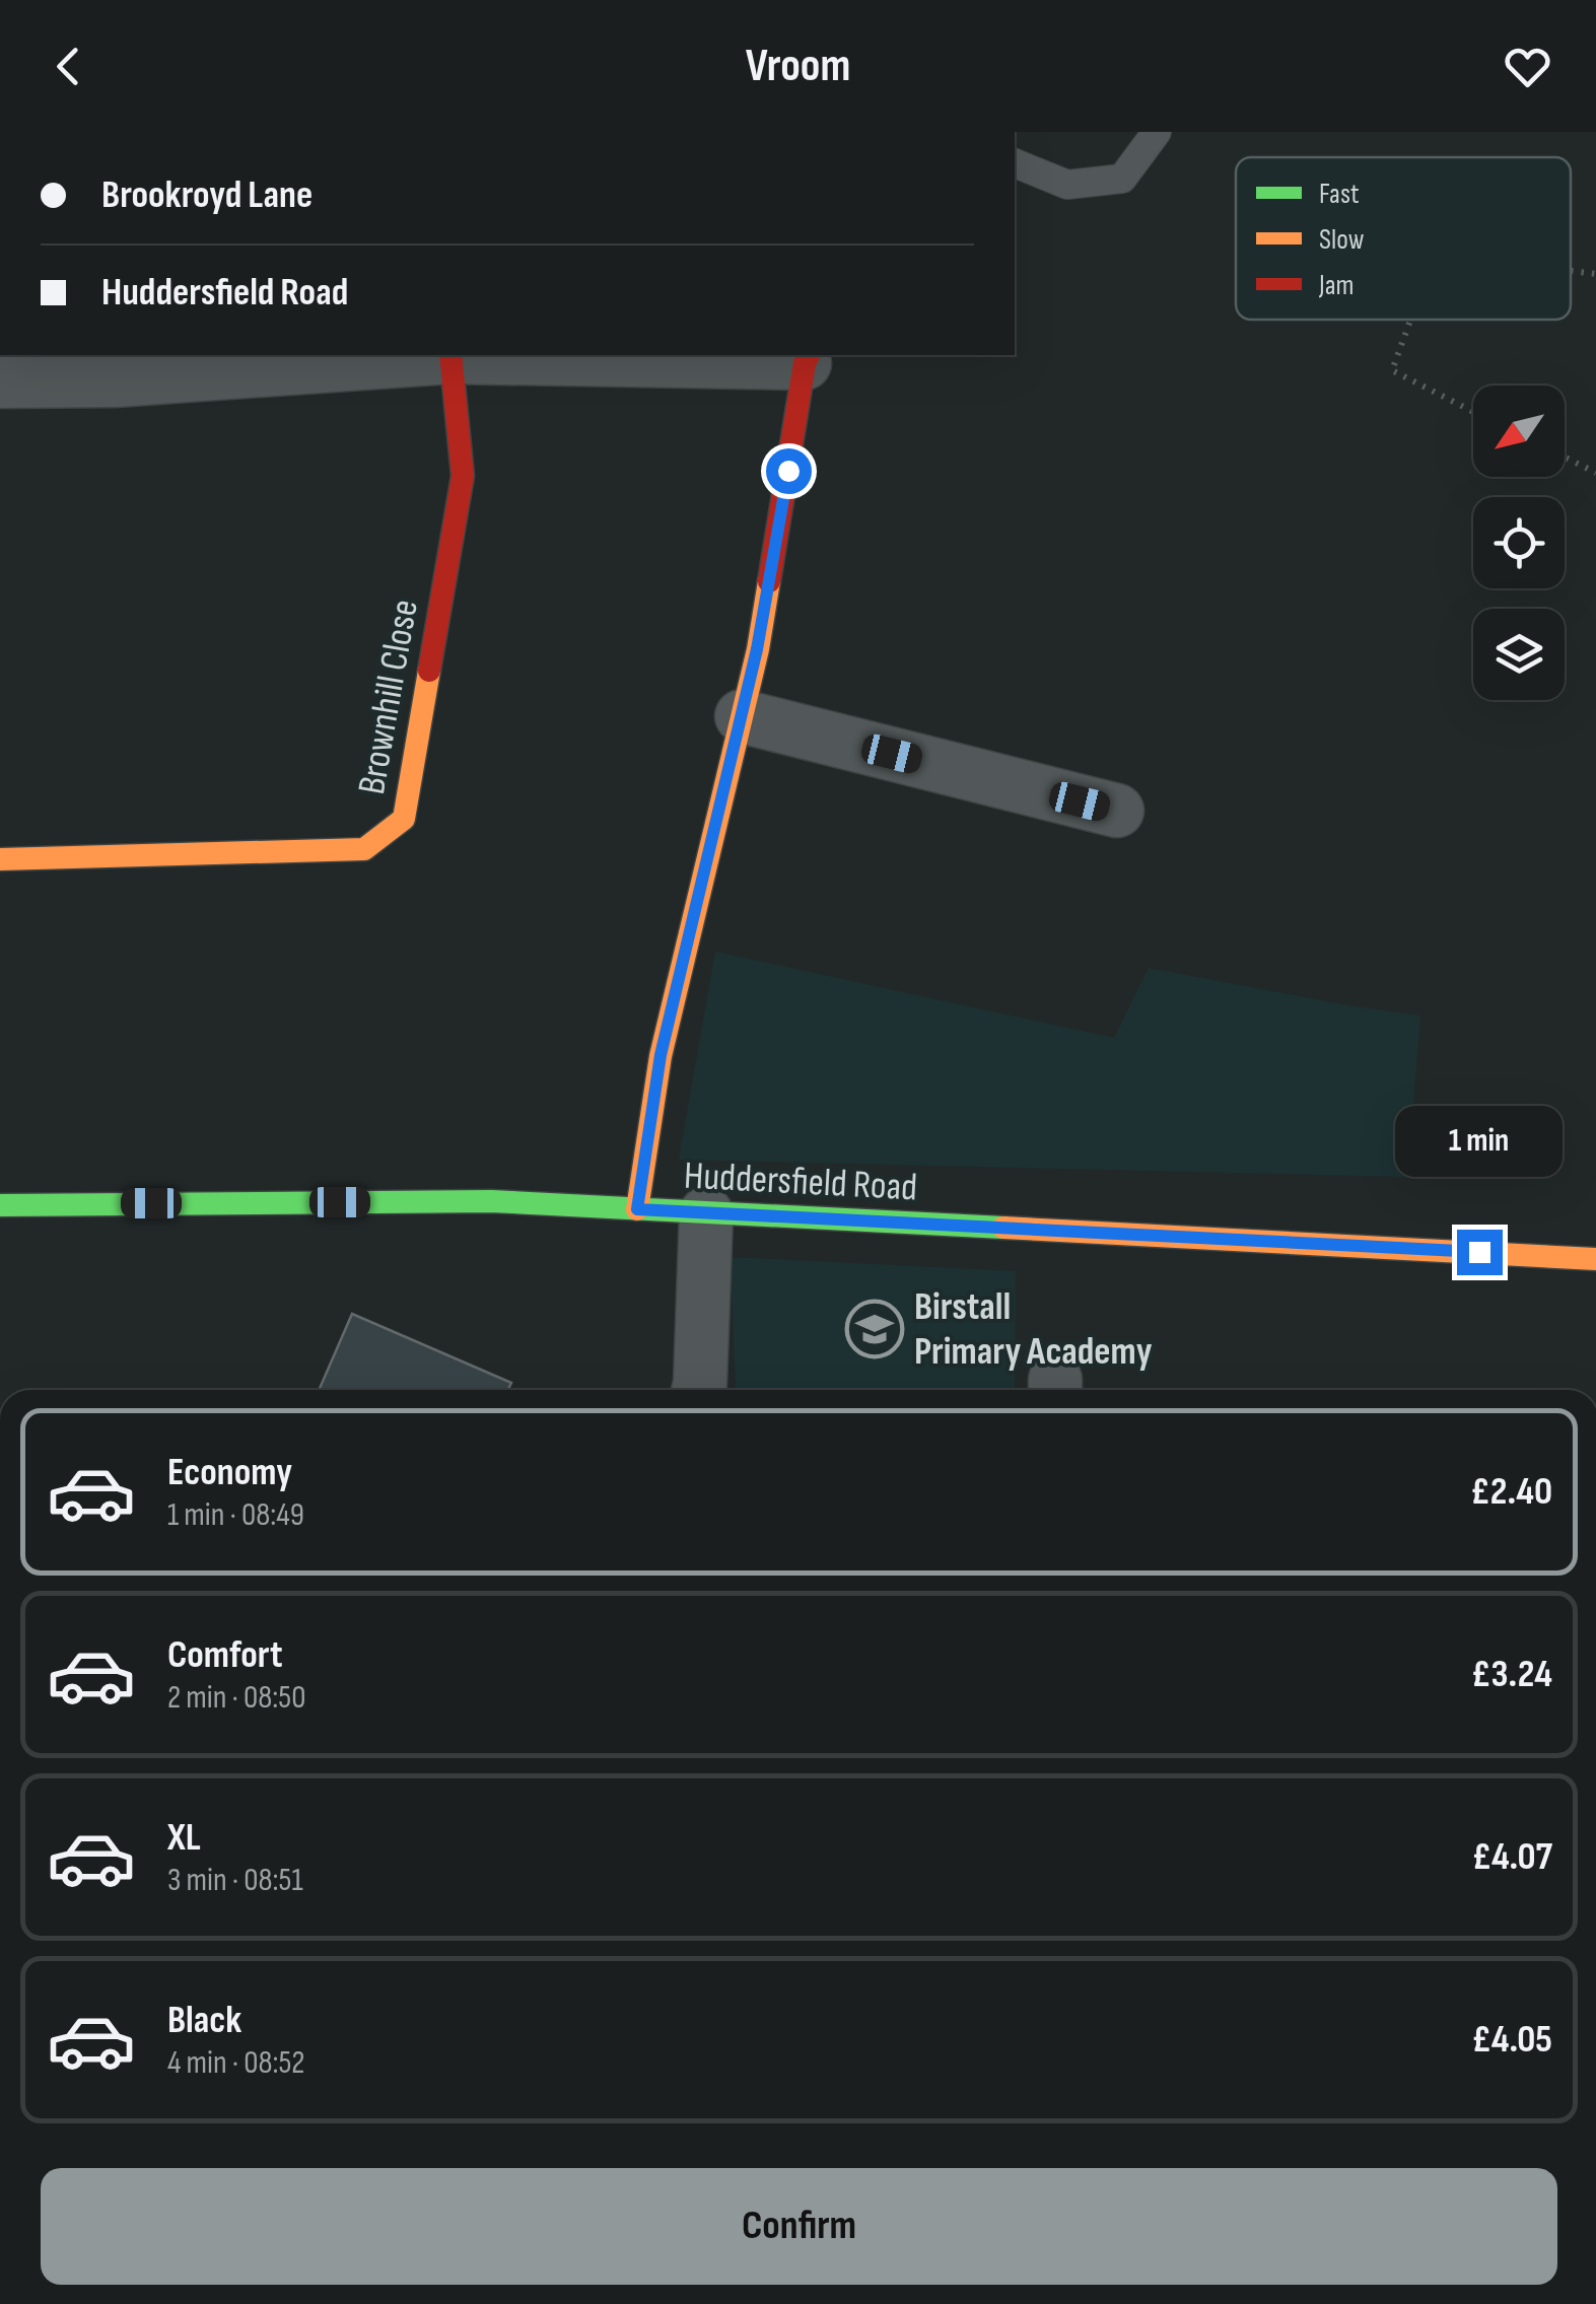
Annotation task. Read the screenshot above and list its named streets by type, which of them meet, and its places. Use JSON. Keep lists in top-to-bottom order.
{
  "streets": {
    "street": ["Brownhill Close", "Huddersfield Road"]
  },
  "places": {
    "school or university": ["Birstall Primary Academy"]
  },
  "legend": ["Fast", "Slow", "Jam"],
  "north": "bottom left",
  "page": {
    "header": "Vroom",
    "banner": ["Brookroyd Lane", "Huddersfield Road"],
    "bubble": "1 min",
    "list": [
      {
        "name": "Economy",
        "note": "1 min · 08:49",
        "value": "£2.40"
      },
      {
        "name": "Comfort",
        "note": "2 min · 08:50",
        "value": "£3.24"
      },
      {
        "name": "XL",
        "note": "3 min · 08:51",
        "value": "£4.07"
      },
      {
        "name": "Black",
        "note": "4 min · 08:52",
        "value": "£4.05"
      }
    ],
    "buttons": "Confirm"
  }
}
